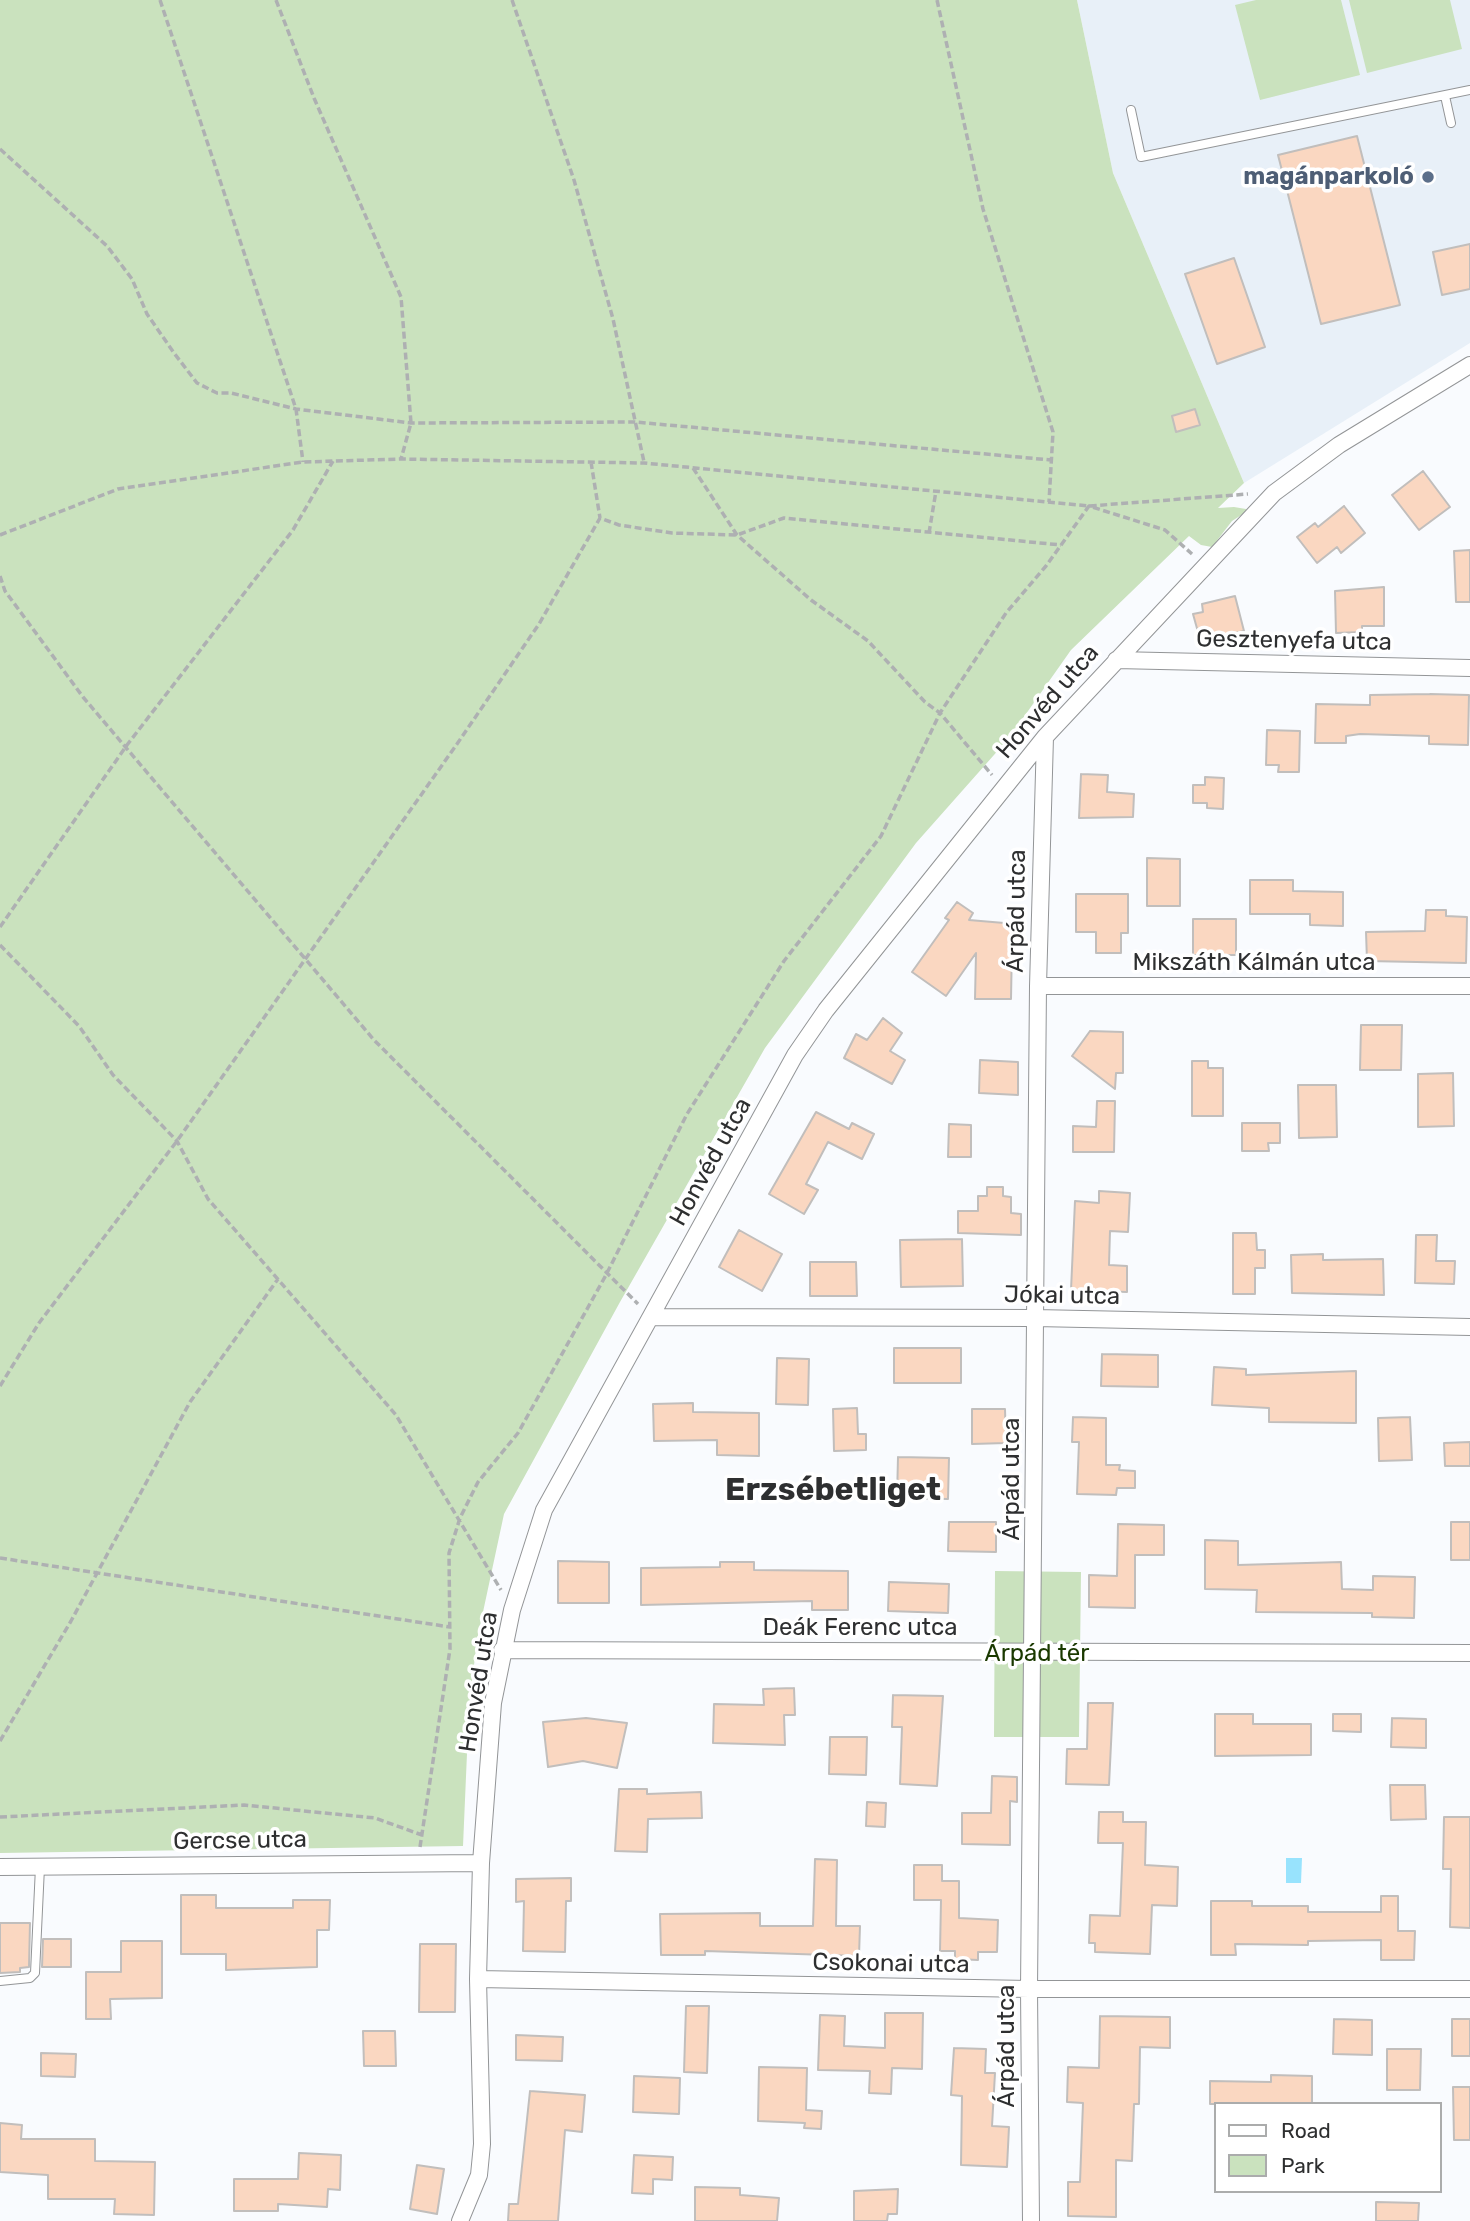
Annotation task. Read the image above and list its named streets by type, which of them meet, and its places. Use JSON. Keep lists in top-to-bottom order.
{
  "streets": {
    "street": [
      "Gesztenyefa utca",
      "Honvéd utca",
      "Árpád utca",
      "Mikszáth Kálmán utca",
      "Jókai utca",
      "Deák Ferenc utca",
      "Gercse utca",
      "Csokonai utca"
    ]
  },
  "crossings": [
    ["Gesztenyefa utca", "Honvéd utca"],
    ["Honvéd utca", "Árpád utca"],
    ["Honvéd utca", "Jókai utca"],
    ["Honvéd utca", "Deák Ferenc utca"],
    ["Honvéd utca", "Gercse utca"],
    ["Honvéd utca", "Csokonai utca"],
    ["Árpád utca", "Mikszáth Kálmán utca"],
    ["Árpád utca", "Jókai utca"],
    ["Árpád utca", "Deák Ferenc utca"],
    ["Árpád utca", "Csokonai utca"]
  ],
  "districts": ["Erzsébetliget"],
  "parks": ["Árpád tér"],
  "places": ["magánparkoló"],
  "legend": ["Road", "Park"]
}
